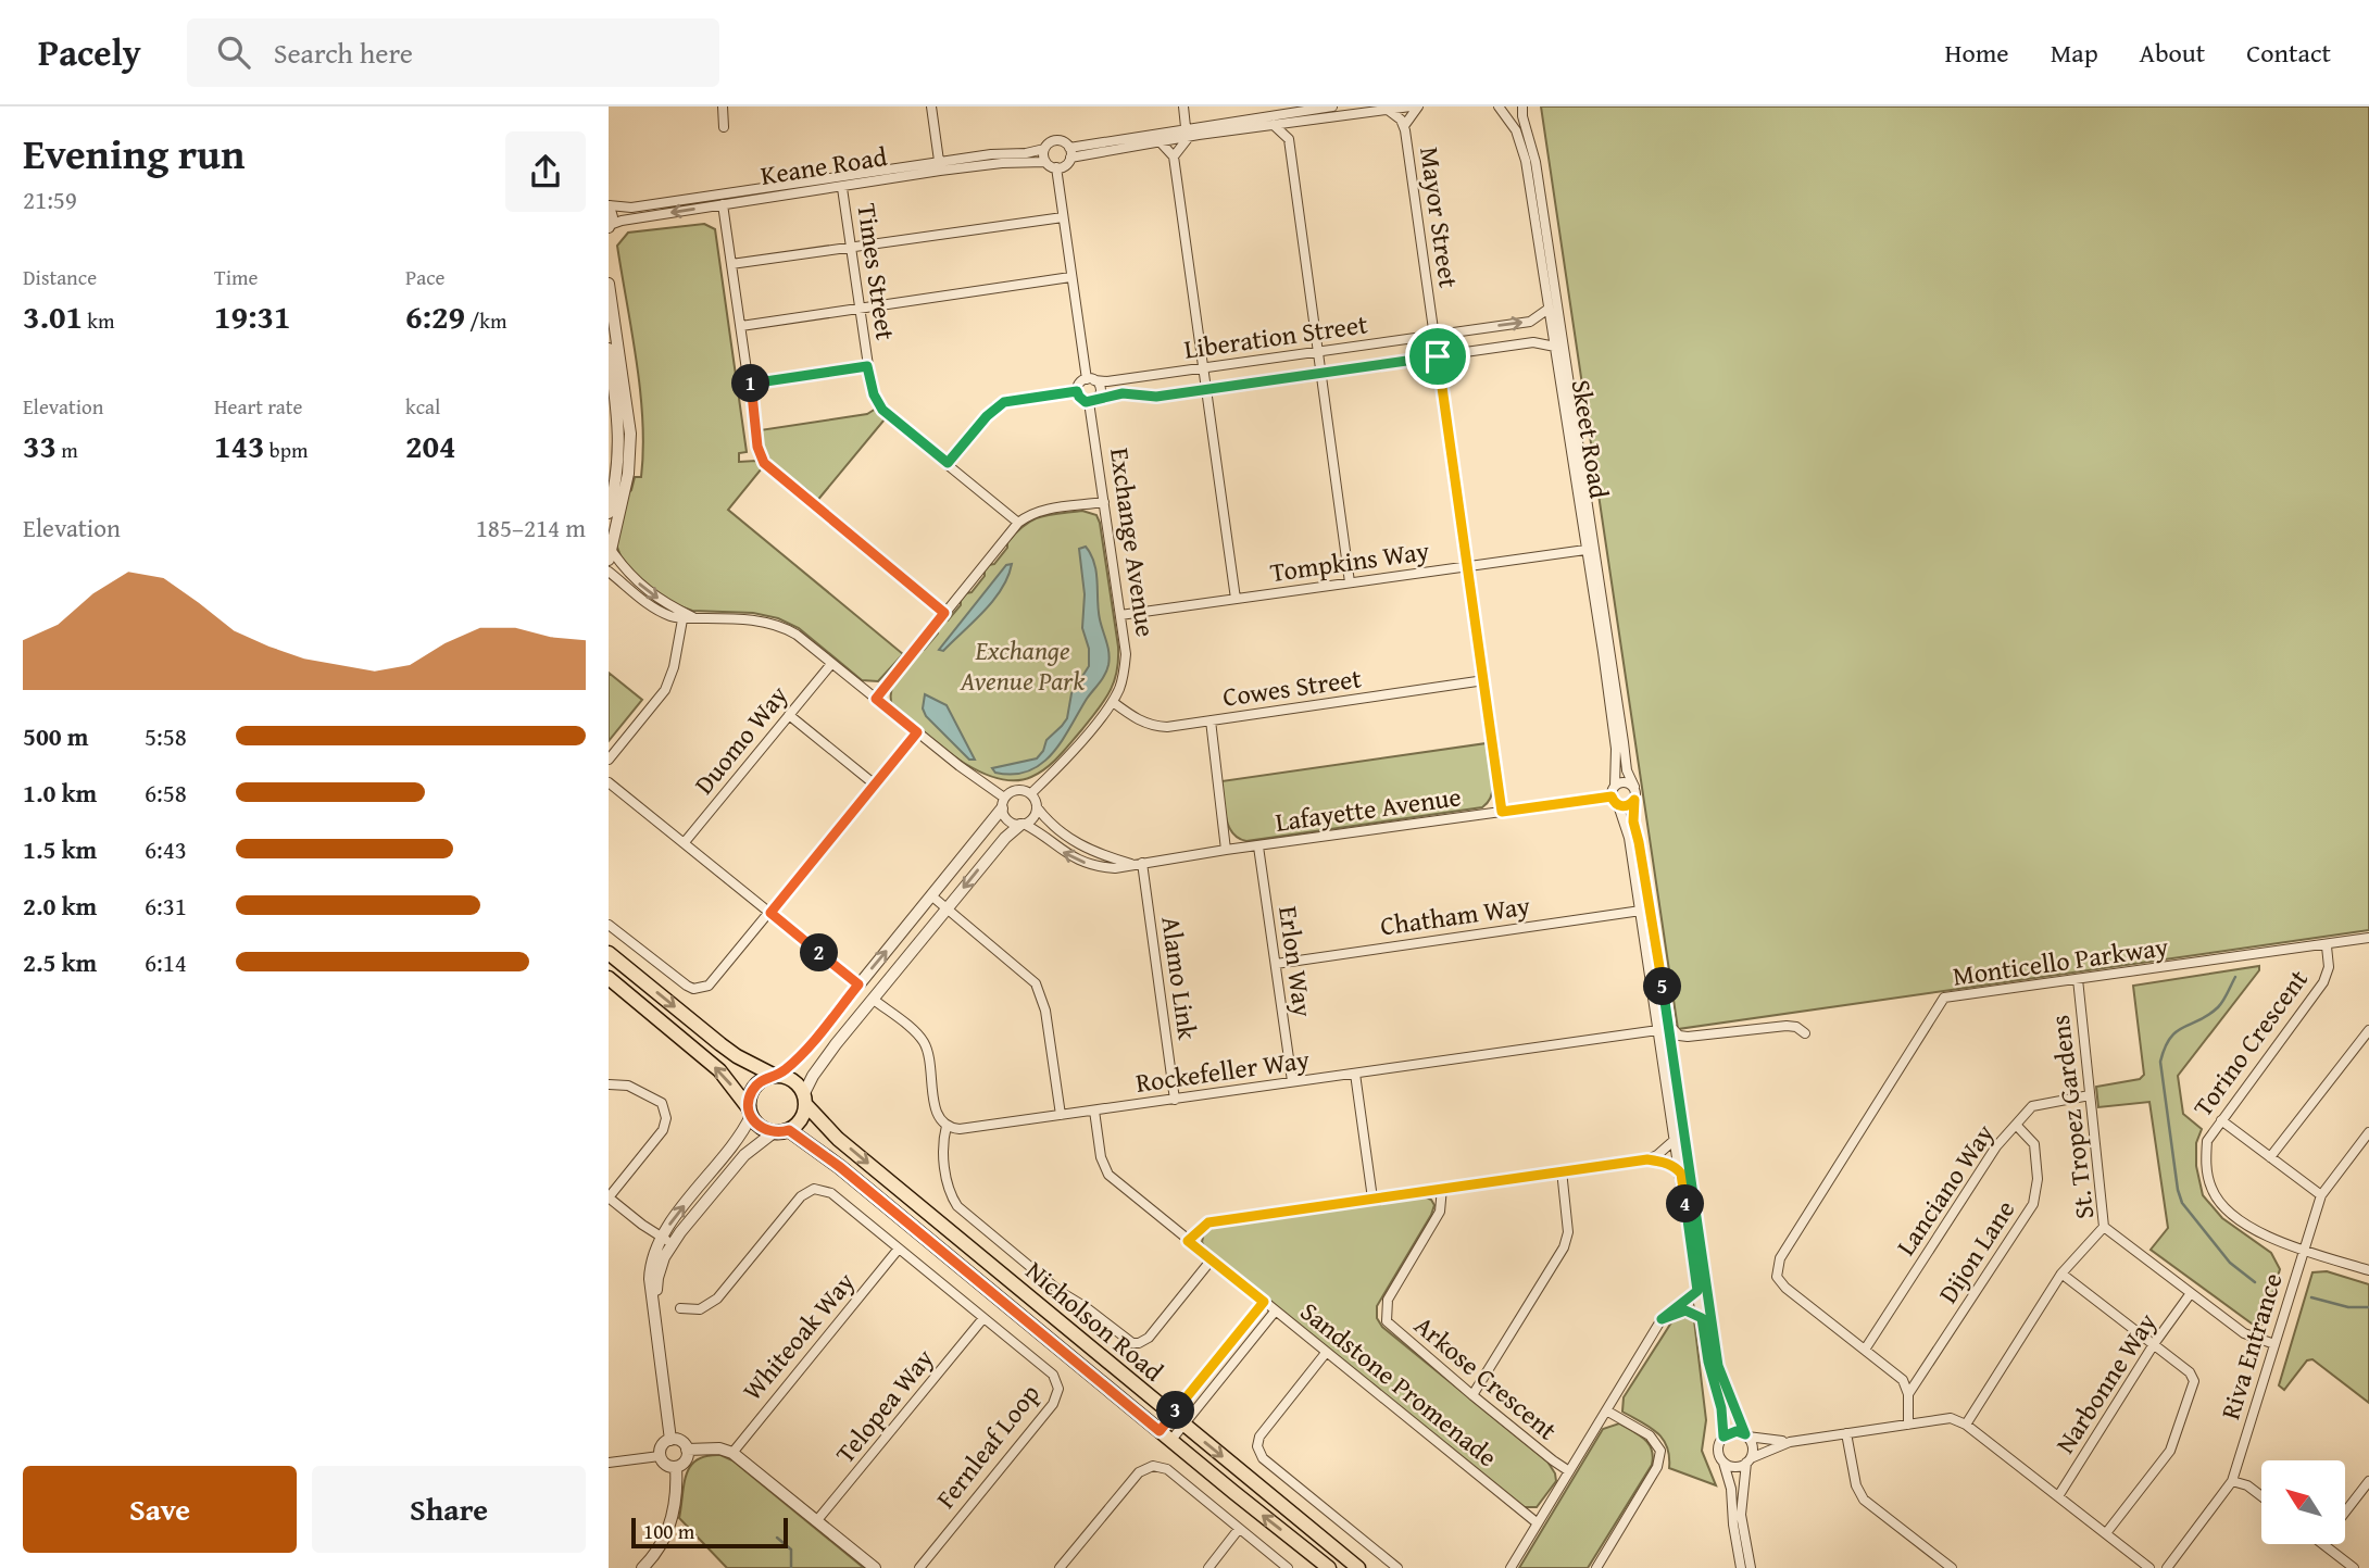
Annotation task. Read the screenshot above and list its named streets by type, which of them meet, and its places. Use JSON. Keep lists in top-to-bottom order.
{
  "streets": {
    "main road": ["Nicholson Road"],
    "street": [
      "Keane Road",
      "Mayor Street",
      "Times Street",
      "Liberation Street",
      "Skeet Road",
      "Exchange Avenue",
      "Tompkins Way",
      "Cowes Street",
      "Duomo Way",
      "Lafayette Avenue",
      "Chatham Way",
      "Erlon Way",
      "Monticello Parkway",
      "Alamo Link",
      "Torino Crescent",
      "Rockefeller Way",
      "St. Tropez Gardens",
      "Lanciano Way",
      "Dijon Lane",
      "Whiteoak Way",
      "Riva Entrance",
      "Arkose Crescent",
      "Narbonne Way",
      "Sandstone Promenade",
      "Telopea Way",
      "Fernleaf Loop"
    ]
  },
  "crossings": [
    ["Keane Road", "Mayor Street"],
    ["Keane Road", "Times Street"],
    ["Mayor Street", "Liberation Street"],
    ["Mayor Street", "Tompkins Way"],
    ["Mayor Street", "Cowes Street"],
    ["Mayor Street", "Lafayette Avenue"],
    ["Liberation Street", "Skeet Road"],
    ["Liberation Street", "Exchange Avenue"],
    ["Skeet Road", "Tompkins Way"],
    ["Skeet Road", "Lafayette Avenue"],
    ["Exchange Avenue", "Tompkins Way"],
    ["Exchange Avenue", "Cowes Street"],
    ["Exchange Avenue", "Lafayette Avenue"],
    ["Lafayette Avenue", "Erlon Way"],
    ["Lafayette Avenue", "Alamo Link"],
    ["Chatham Way", "Erlon Way"],
    ["Erlon Way", "Rockefeller Way"],
    ["Monticello Parkway", "Torino Crescent"],
    ["Monticello Parkway", "St. Tropez Gardens"],
    ["Monticello Parkway", "Lanciano Way"],
    ["Alamo Link", "Rockefeller Way"],
    ["Torino Crescent", "Riva Entrance"],
    ["Rockefeller Way", "Sandstone Promenade"],
    ["St. Tropez Gardens", "Lanciano Way"],
    ["St. Tropez Gardens", "Riva Entrance"],
    ["St. Tropez Gardens", "Narbonne Way"],
    ["Lanciano Way", "Dijon Lane"],
    ["Whiteoak Way", "Fernleaf Loop"],
    ["Telopea Way", "Fernleaf Loop"]
  ],
  "parks": ["Exchange Avenue Park"],
  "scale_bar": "100 m",
  "north": "top left",
  "page": {
    "header": "Pacely",
    "search": "Search here",
    "nav": [
      "Home",
      "Map",
      "About",
      "Contact"
    ],
    "heading": ["Evening run", "21:59"],
    "stats": [
      ["Distance", "3.01 km"],
      ["Time", "19:31"],
      ["Pace", "6:29 /km"],
      ["Elevation", "33 m"],
      ["Heart rate", "143 bpm"],
      ["kcal", "204"]
    ],
    "pins": [
      "1",
      "2",
      "5",
      "4",
      "3"
    ],
    "chart": ["Elevation", "185–214 m"],
    "list": [
      {
        "name": "500 m",
        "note": "5:58"
      },
      {
        "name": "1.0 km",
        "note": "6:58"
      },
      {
        "name": "1.5 km",
        "note": "6:43"
      },
      {
        "name": "2.0 km",
        "note": "6:31"
      },
      {
        "name": "2.5 km",
        "note": "6:14"
      }
    ],
    "buttons": ["Save", "Share"],
    "scale": "100 m"
  }
}
